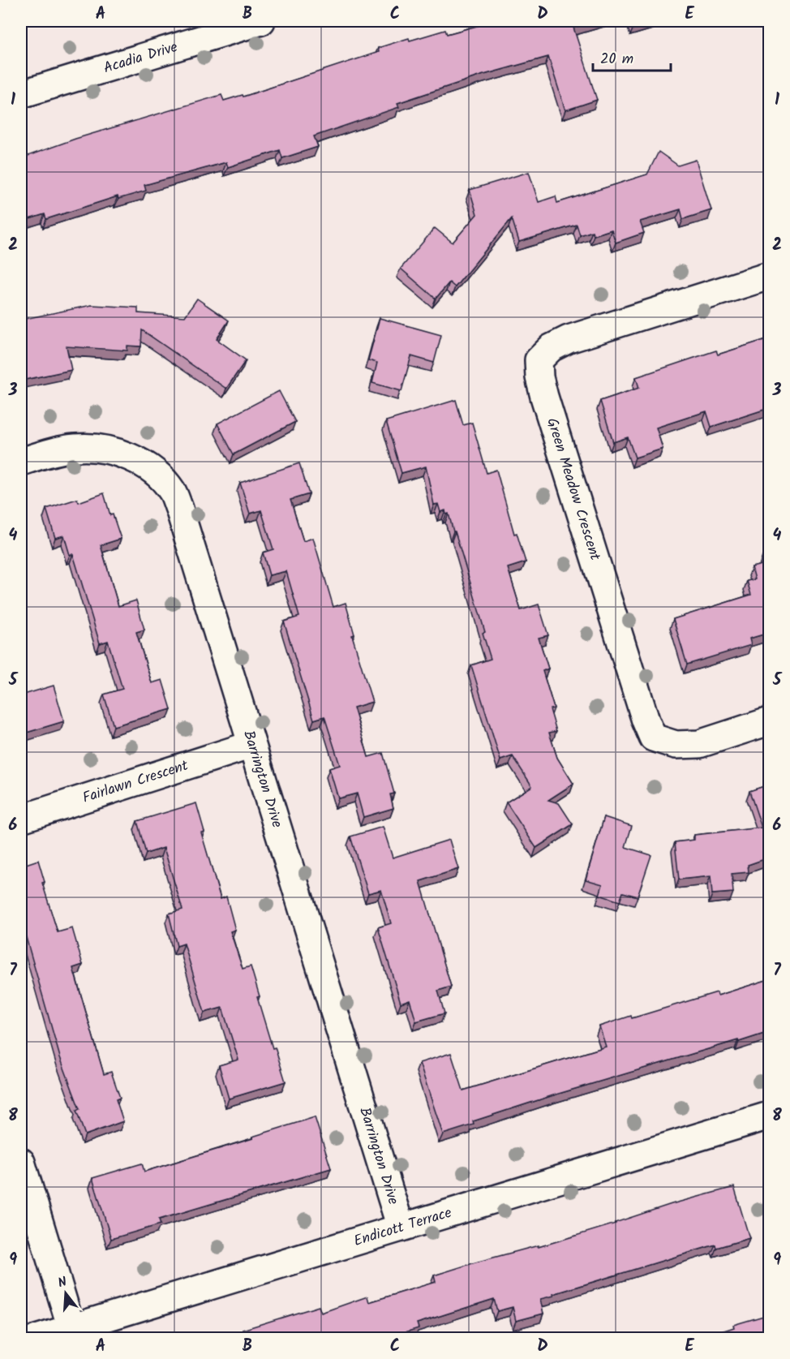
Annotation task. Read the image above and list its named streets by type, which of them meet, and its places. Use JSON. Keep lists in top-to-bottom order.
{
  "streets": {
    "street": [
      "Acadia Drive",
      "Green Meadow Crescent",
      "Barrington Drive",
      "Fairlawn Crescent",
      "Endicott Terrace"
    ]
  },
  "crossings": [
    ["Barrington Drive", "Fairlawn Crescent"],
    ["Barrington Drive", "Endicott Terrace"]
  ],
  "scale_bar": "20 m",
  "north": "top",
  "grid": {
    "columns": [
      "A",
      "B",
      "C",
      "D",
      "E"
    ],
    "rows": [
      "1",
      "2",
      "3",
      "4",
      "5",
      "6",
      "7",
      "8",
      "9"
    ]
  }
}
